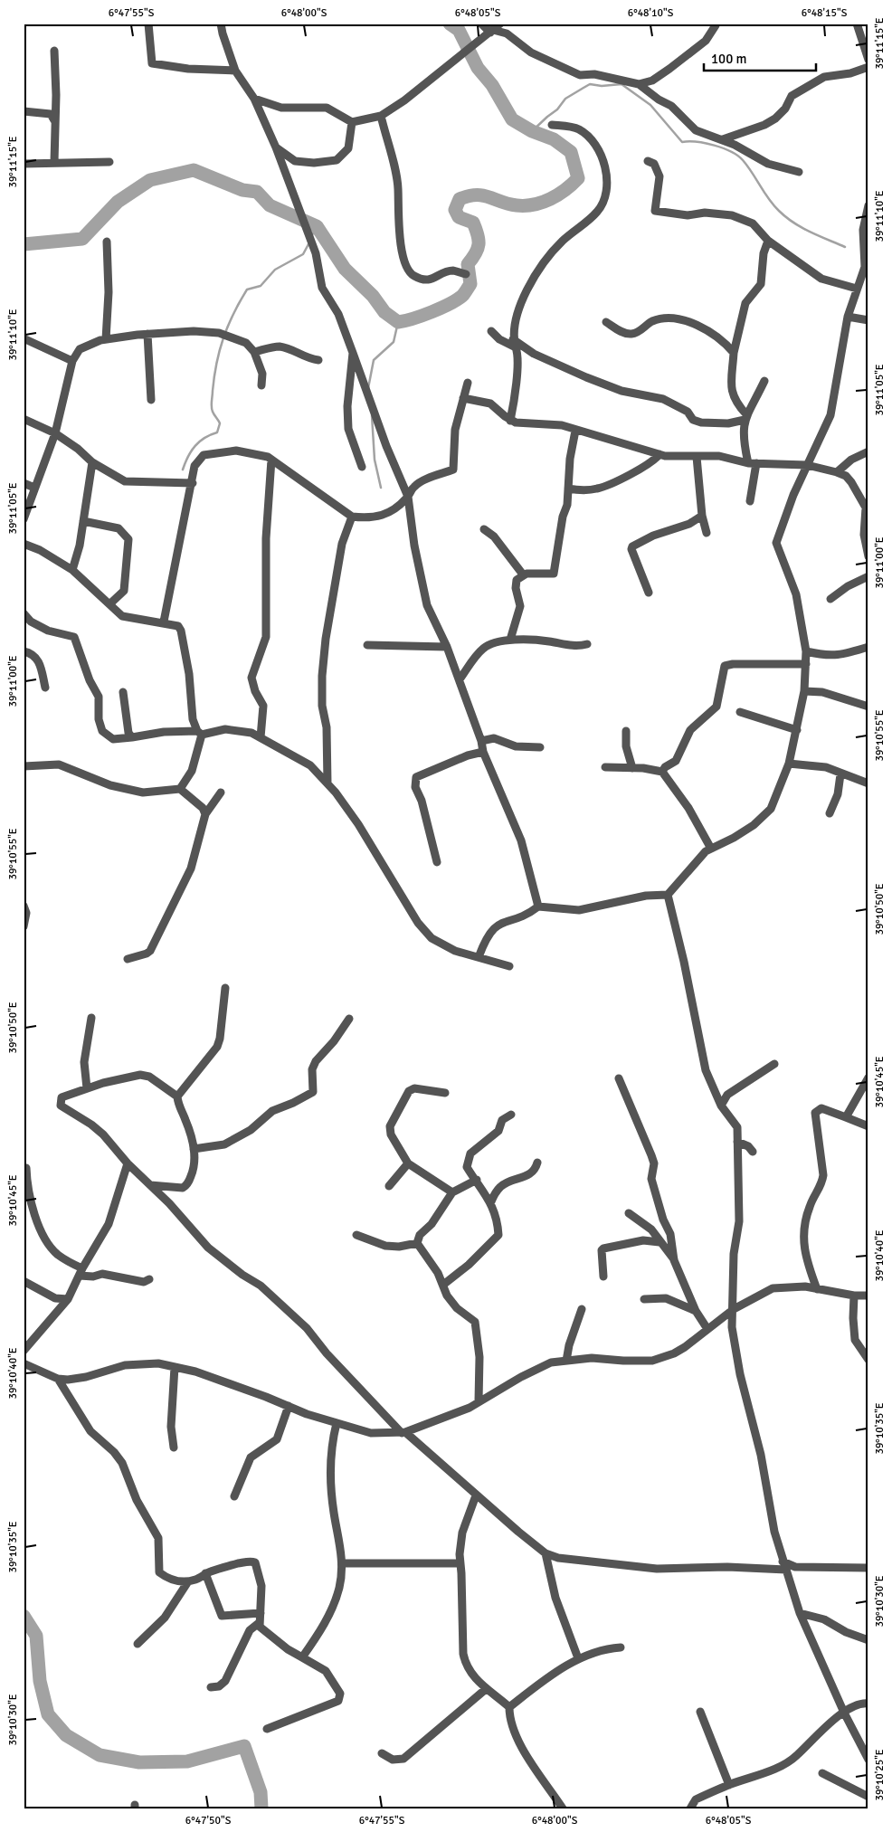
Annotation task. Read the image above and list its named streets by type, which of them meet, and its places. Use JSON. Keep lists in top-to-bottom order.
{
  "scale_bar": "100 m",
  "coordinates": [
    "6°47'55\"S",
    "6°48'00\"S",
    "6°48'05\"S",
    "6°48'10\"S",
    "6°48'15\"S",
    "39°11'15\"E",
    "39°11'10\"E",
    "39°11'05\"E",
    "39°11'00\"E",
    "39°10'55\"E",
    "39°10'50\"E",
    "39°10'45\"E",
    "39°10'40\"E",
    "39°10'35\"E",
    "39°10'30\"E",
    "39°10'25\"E",
    "6°47'50\"S"
  ]
}
